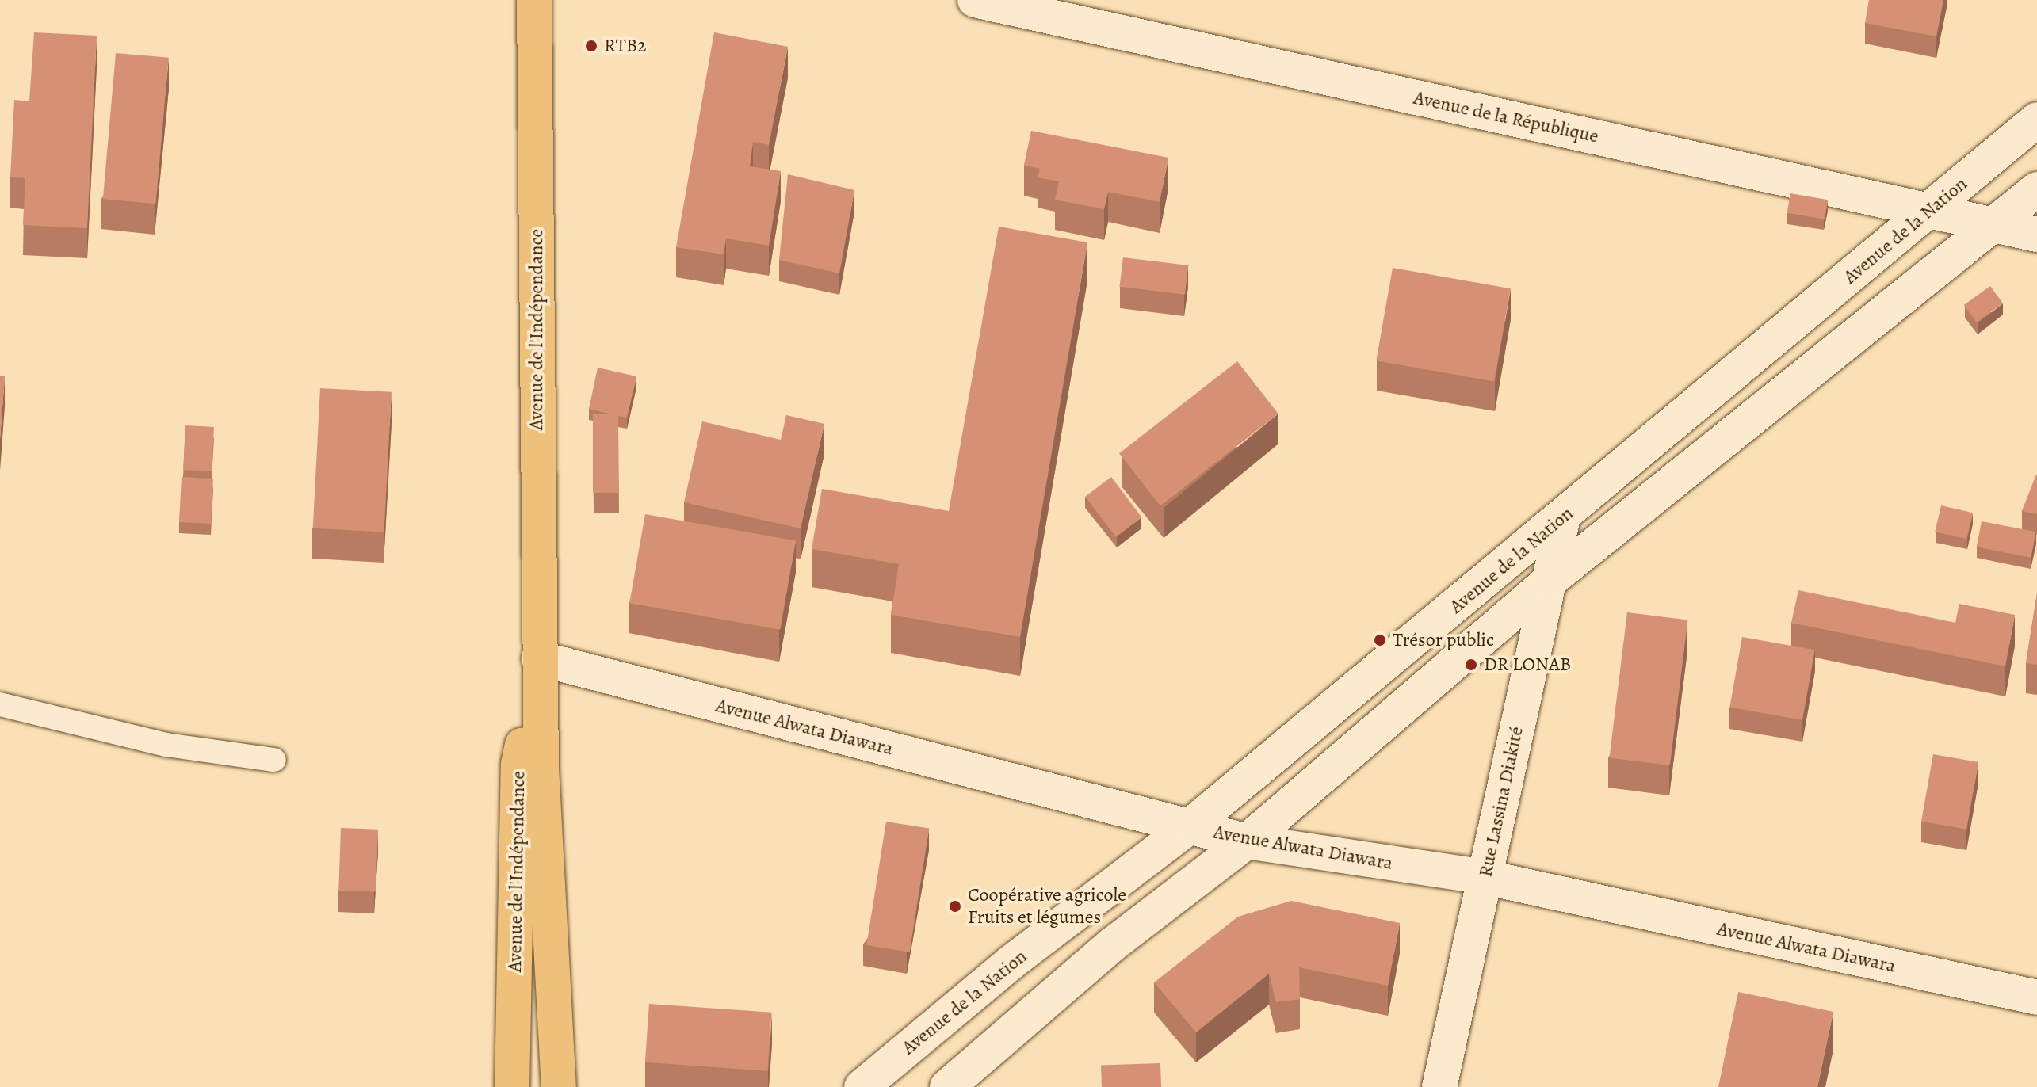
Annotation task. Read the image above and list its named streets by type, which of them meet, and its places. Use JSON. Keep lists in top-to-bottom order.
{
  "streets": {
    "highway": ["Avenue de l'Indépendance"],
    "street": [
      "Avenue de la République",
      "Avenue de la Nation",
      "Avenue Alwata Diawara",
      "Rue Lassina Diakité"
    ]
  },
  "crossings": [
    ["Avenue de la République", "Avenue de la Nation"],
    ["Avenue de la Nation", "Avenue Alwata Diawara"],
    ["Avenue de la Nation", "Rue Lassina Diakité"],
    ["Avenue de l'Indépendance", "Avenue Alwata Diawara"],
    ["Avenue Alwata Diawara", "Rue Lassina Diakité"]
  ],
  "places": [
    "RTB2",
    "Trésor public",
    "DR LONAB",
    "Coopérative agricole Fruits et légumes"
  ]
}
